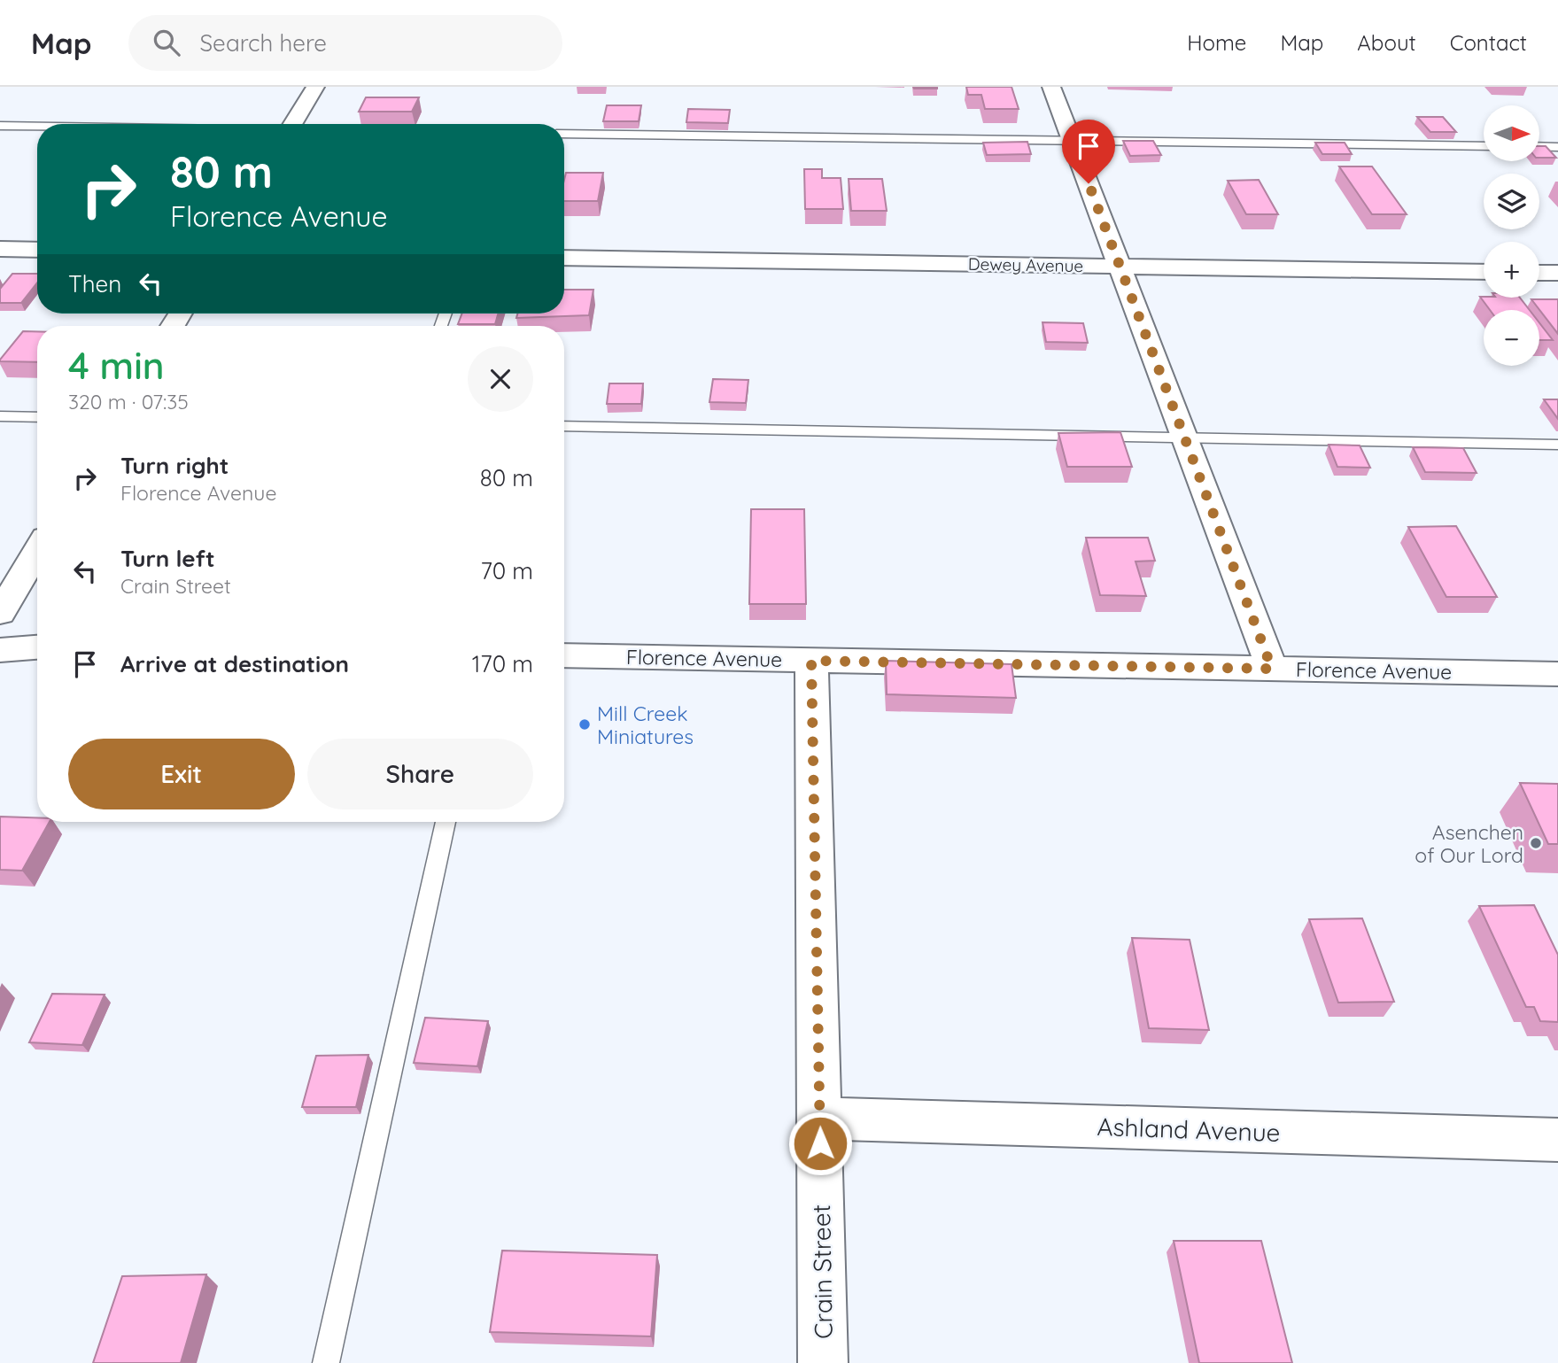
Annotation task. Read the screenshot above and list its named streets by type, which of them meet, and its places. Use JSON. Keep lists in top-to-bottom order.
{
  "streets": {
    "street": [
      "Dewey Avenue",
      "Florence Avenue",
      "Ashland Avenue",
      "Crain Street"
    ]
  },
  "crossings": [
    ["Florence Avenue", "Crain Street"],
    ["Ashland Avenue", "Crain Street"]
  ],
  "places": ["Mill Creek Miniatures", "Asenchen of Our Lord"],
  "north": "right",
  "page": {
    "header": "Map",
    "search": "Search here",
    "nav": [
      "Home",
      "Map",
      "About",
      "Contact"
    ],
    "map_buttons": ["+", "−"],
    "turn": ["80 m", "Florence Avenue"],
    "then": "Then",
    "heading": ["4 min", "320 m · 07:35"],
    "list": [
      {
        "name": "Turn right",
        "note": "Florence Avenue",
        "value": "80 m"
      },
      {
        "name": "Turn left",
        "note": "Crain Street",
        "value": "70 m"
      },
      {
        "name": "Arrive at destination",
        "value": "170 m"
      }
    ],
    "buttons": ["Exit", "Share"]
  }
}
